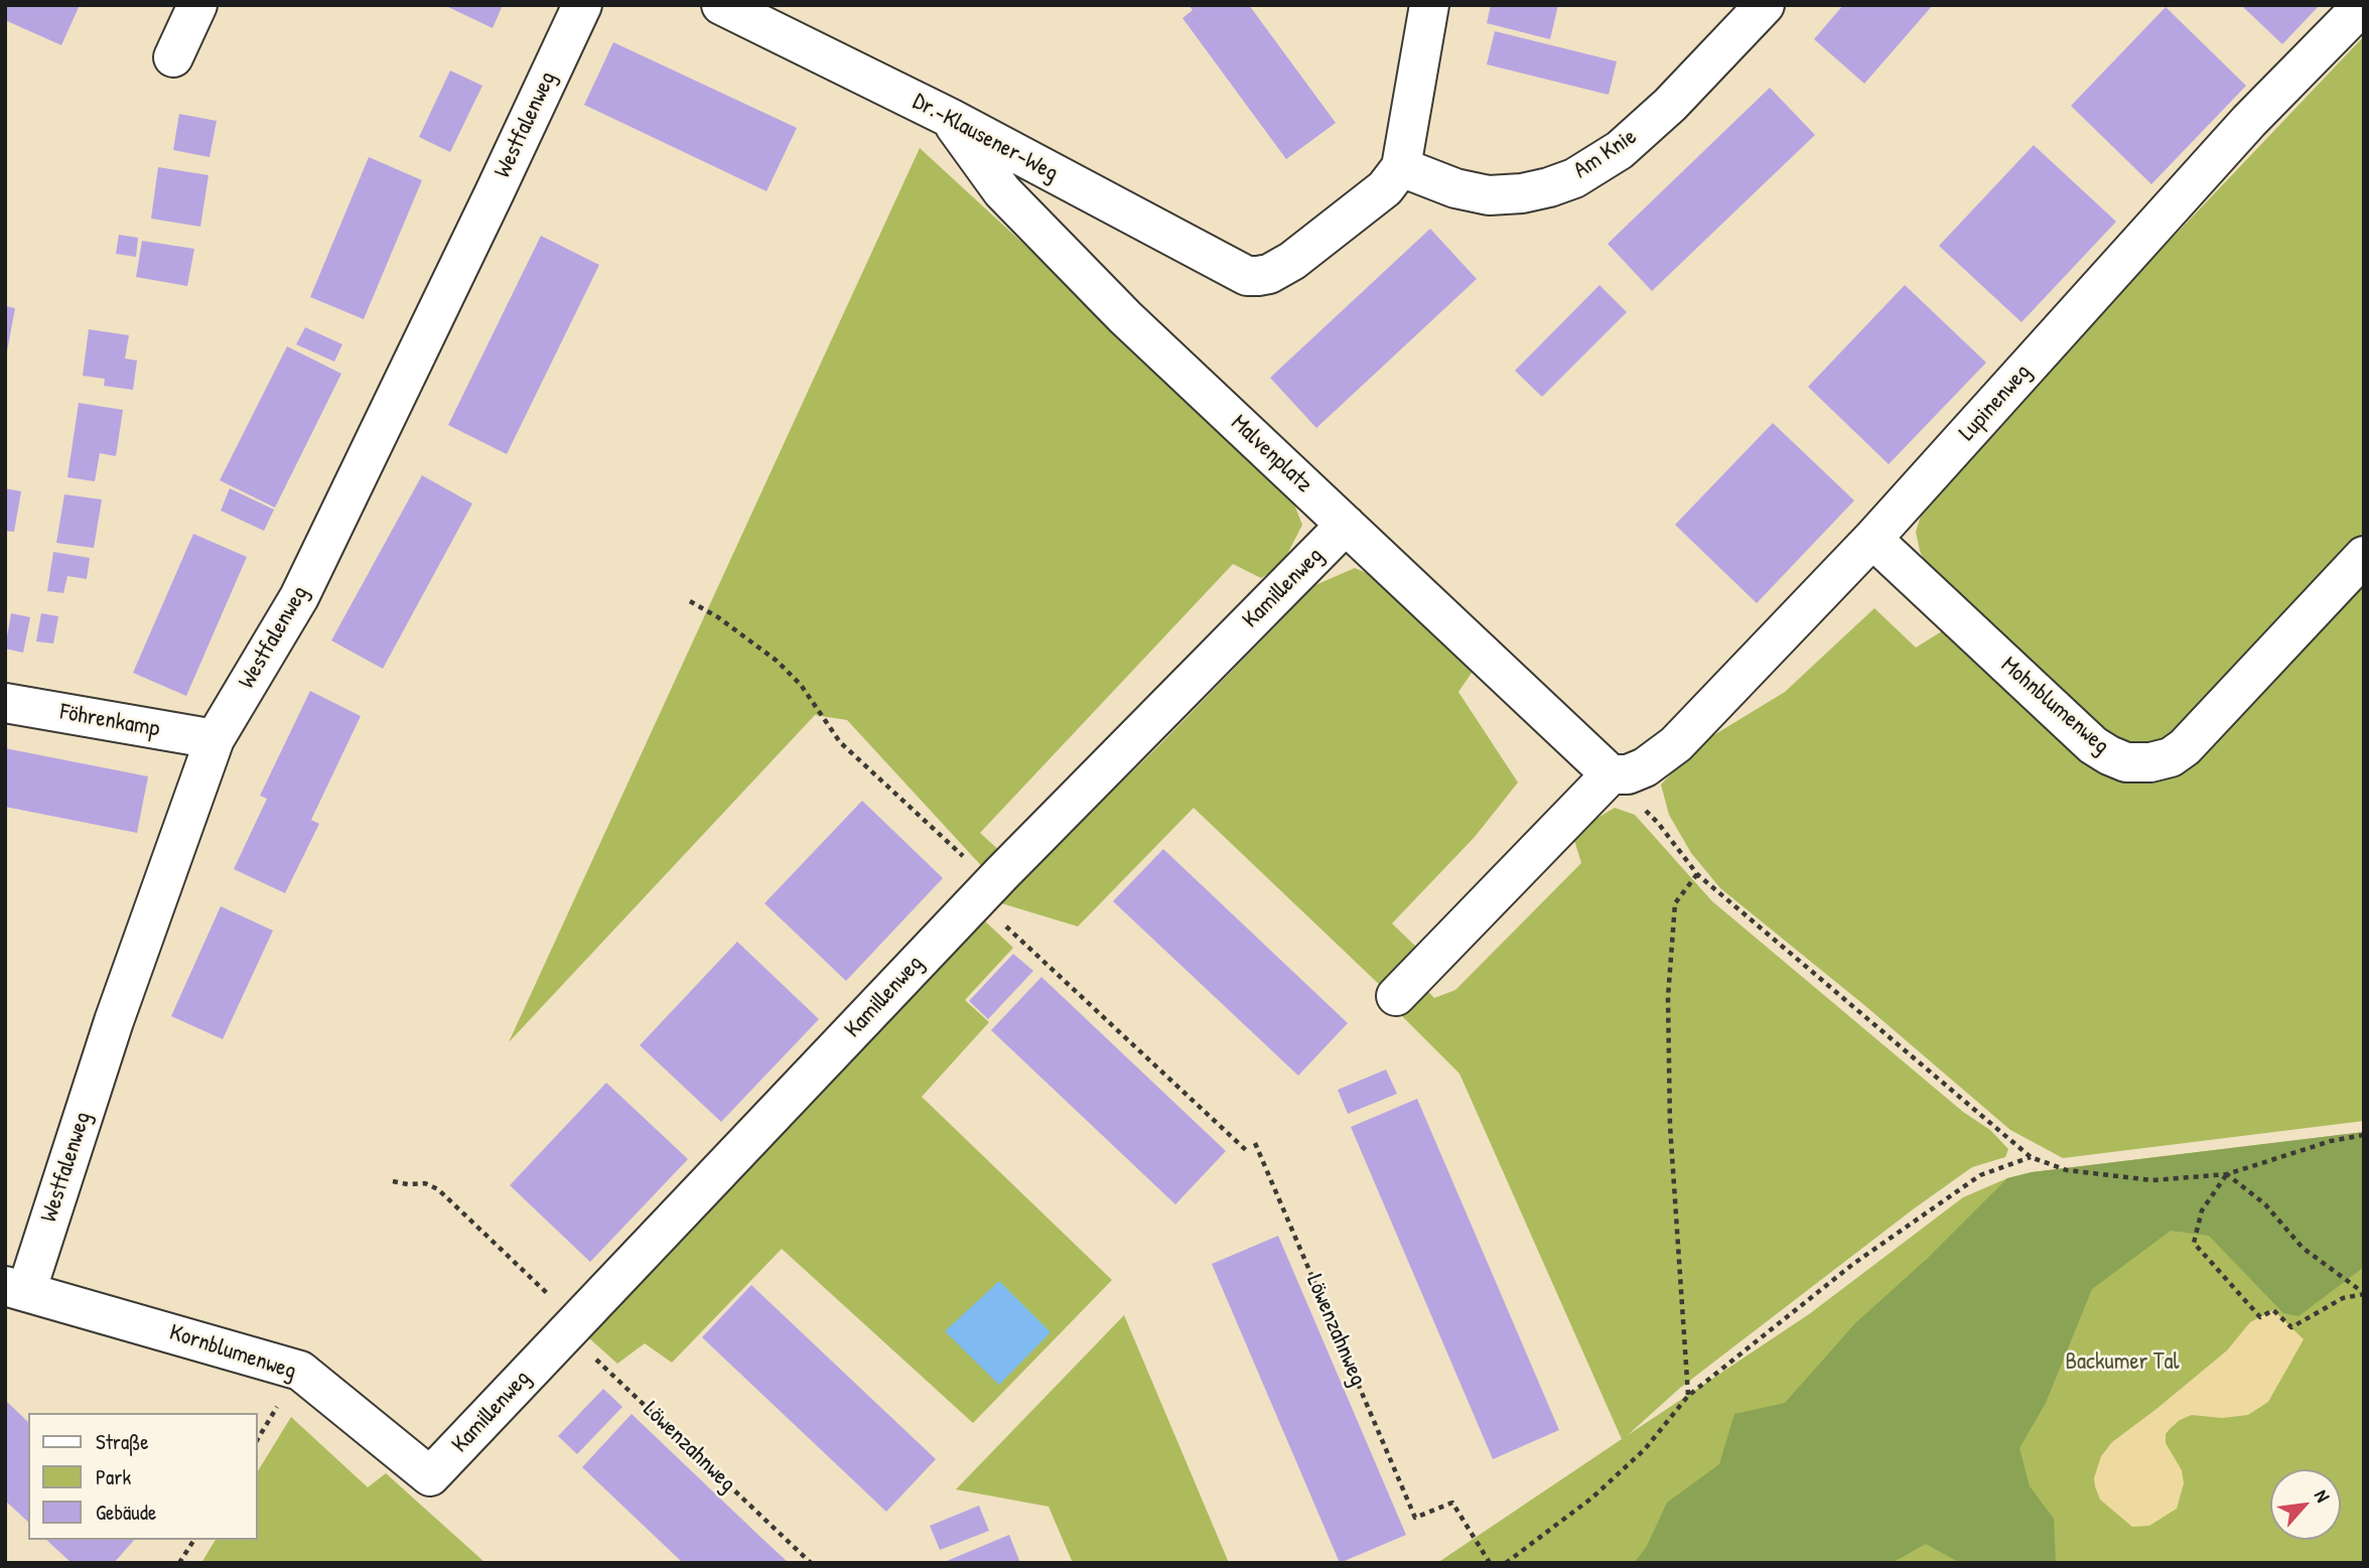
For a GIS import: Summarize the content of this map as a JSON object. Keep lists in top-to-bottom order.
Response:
{
  "streets": {
    "street": [
      "Westfalenweg",
      "Dr.-Klausener-Weg",
      "Am Knie",
      "Lupinenweg",
      "Malvenplatz",
      "Kamillenweg",
      "Mohnblumenweg",
      "Föhrenkamp",
      "Kornblumenweg"
    ],
    "path": ["Löwenzahnweg"]
  },
  "crossings": [
    ["Westfalenweg", "Föhrenkamp"],
    ["Westfalenweg", "Kornblumenweg"],
    ["Dr.-Klausener-Weg", "Am Knie"],
    ["Dr.-Klausener-Weg", "Malvenplatz"],
    ["Lupinenweg", "Malvenplatz"],
    ["Lupinenweg", "Mohnblumenweg"],
    ["Malvenplatz", "Kamillenweg"],
    ["Kamillenweg", "Löwenzahnweg"],
    ["Kamillenweg", "Kornblumenweg"]
  ],
  "parks": ["Backumer Tal"],
  "legend": ["Straße", "Park", "Gebäude"],
  "north": "top right"
}
